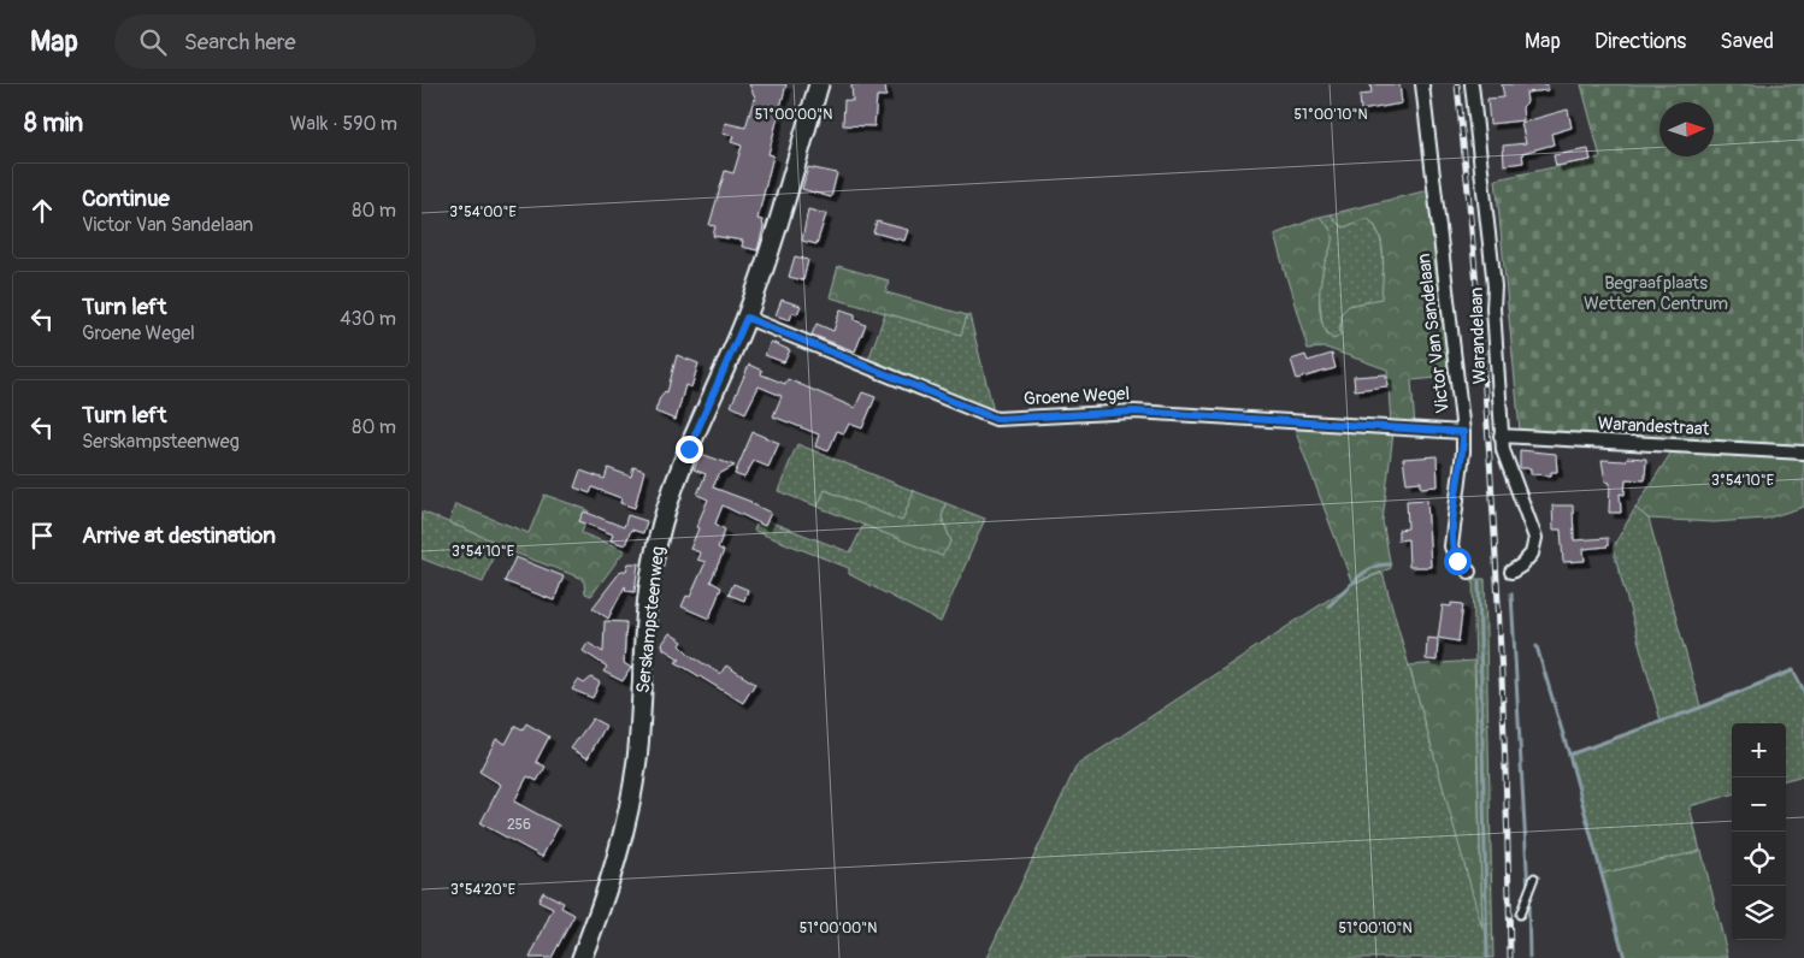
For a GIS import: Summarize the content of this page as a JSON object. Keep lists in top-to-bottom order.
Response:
{
  "streets": {
    "street": [
      "Victor Van Sandelaan",
      "Warandelaan",
      "Groene Wegel",
      "Warandestraat",
      "Serskampsteenweg"
    ]
  },
  "crossings": [
    ["Victor Van Sandelaan", "Groene Wegel"],
    ["Warandelaan", "Warandestraat"],
    ["Groene Wegel", "Serskampsteenweg"]
  ],
  "parks": ["Begraafplaats Wetteren Centrum"],
  "house_numbers": ["256"],
  "north": "right",
  "page": {
    "header": "Map",
    "search": "Search here",
    "nav": ["Map", "Directions", "Saved"],
    "heading": ["8 min", "Walk · 590 m"],
    "list": [
      ["Continue", "Victor Van Sandelaan", "80 m"],
      ["Turn left", "Groene Wegel", "430 m"],
      ["Turn left", "Serskampsteenweg", "80 m"],
      "Arrive at destination"
    ],
    "map_buttons": ["+", "−"]
  },
  "coordinates": [
    "51°00'00\"N",
    "51°00'10\"N",
    "3°54'00\"E",
    "3°54'10\"E",
    "3°54'20\"E"
  ]
}
